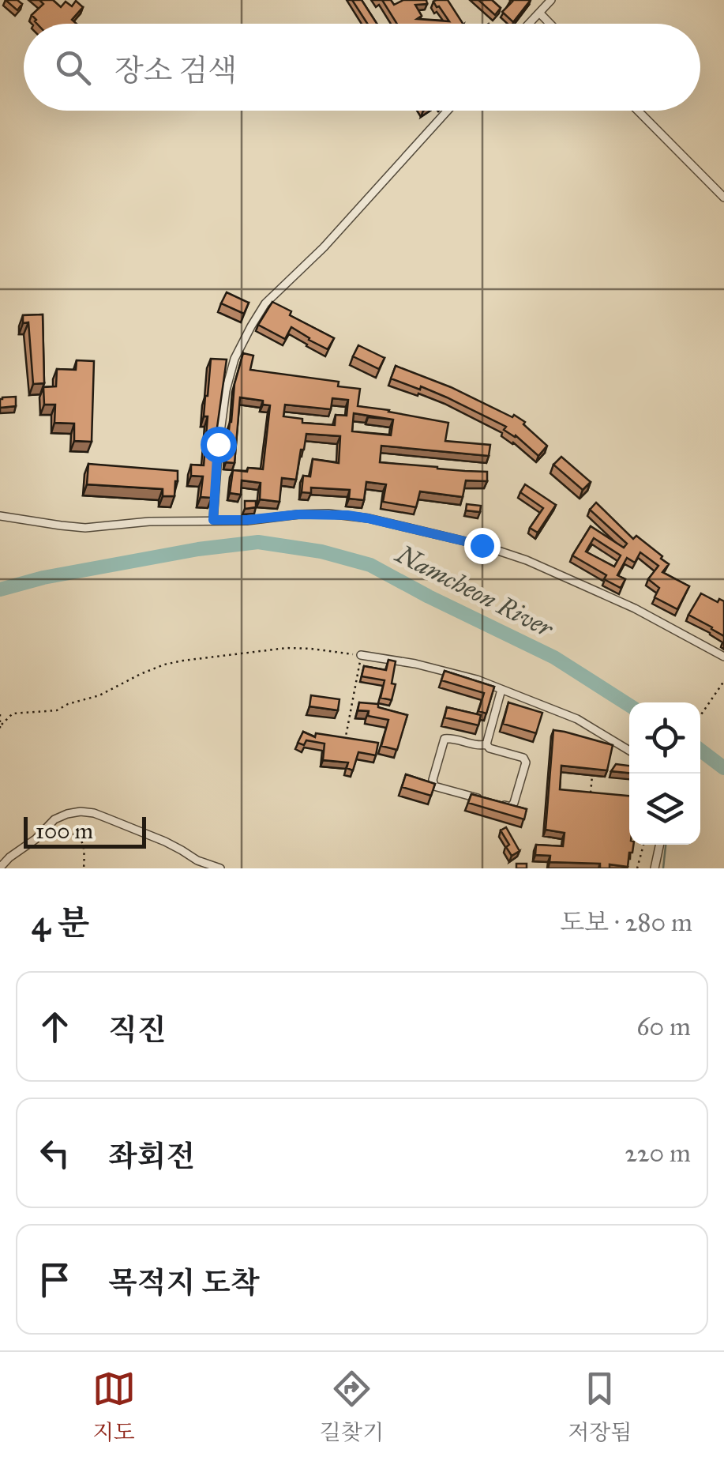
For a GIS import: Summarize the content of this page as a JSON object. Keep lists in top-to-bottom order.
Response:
{
  "water": ["Namcheon River"],
  "scale_bar": "100 m",
  "page": {
    "search": "장소 검색",
    "scale": "100 m",
    "heading": ["4 분", "도보 · 280 m"],
    "list": [
      ["직진", "60 m"],
      ["좌회전", "220 m"],
      "목적지 도착"
    ],
    "nav": ["지도", "길찾기", "저장됨"]
  }
}
